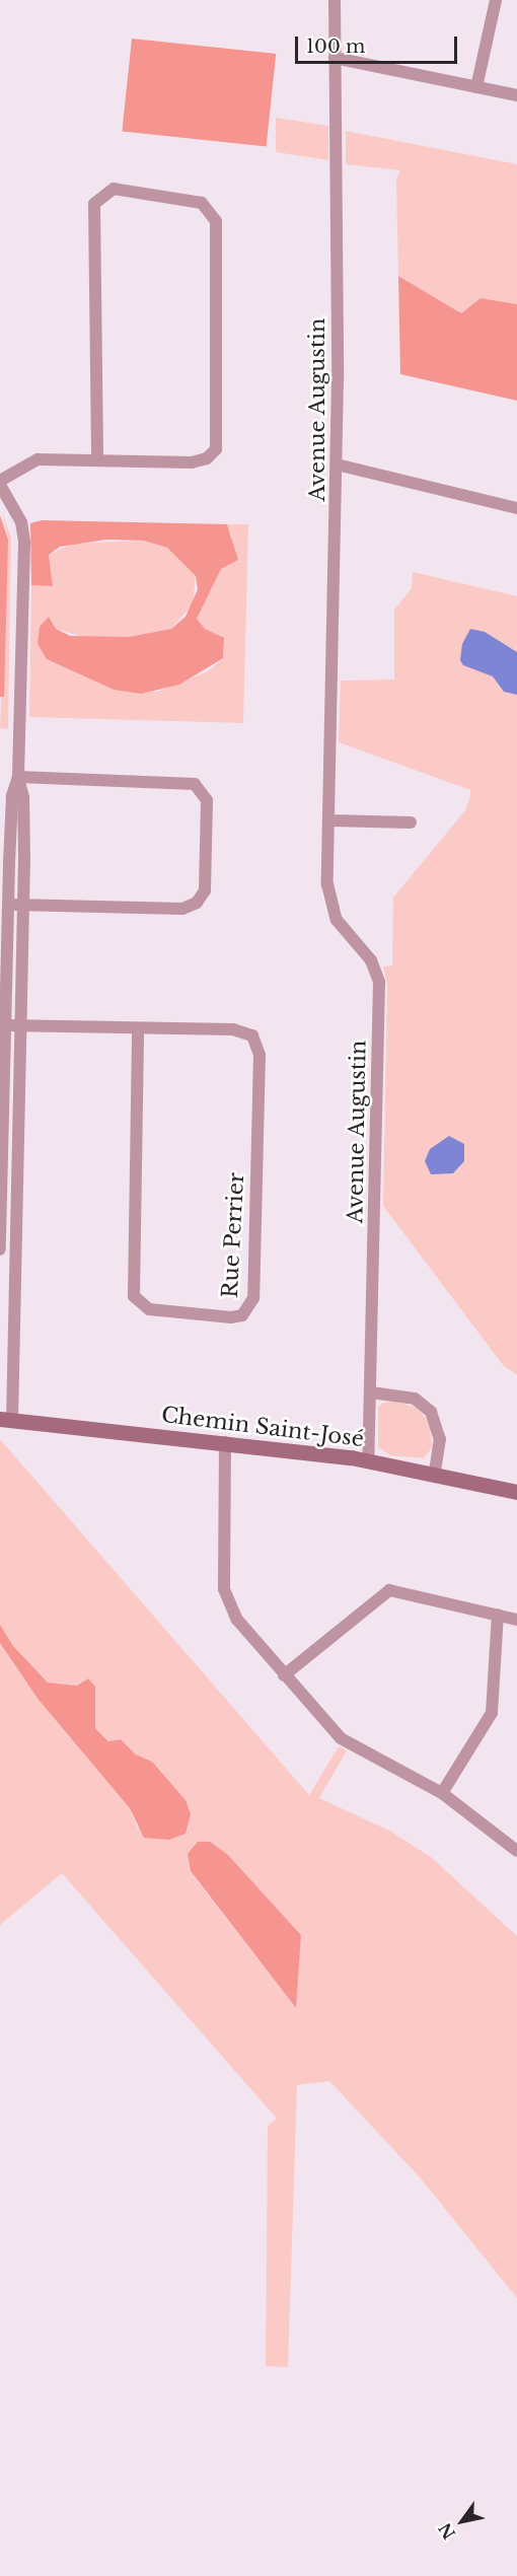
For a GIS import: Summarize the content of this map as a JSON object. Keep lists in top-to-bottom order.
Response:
{
  "streets": {
    "street": ["Avenue Augustin", "Rue Perrier", "Chemin Saint-José"]
  },
  "crossings": [
    ["Avenue Augustin", "Chemin Saint-José"]
  ],
  "scale_bar": "100 m",
  "north": "bottom left"
}
